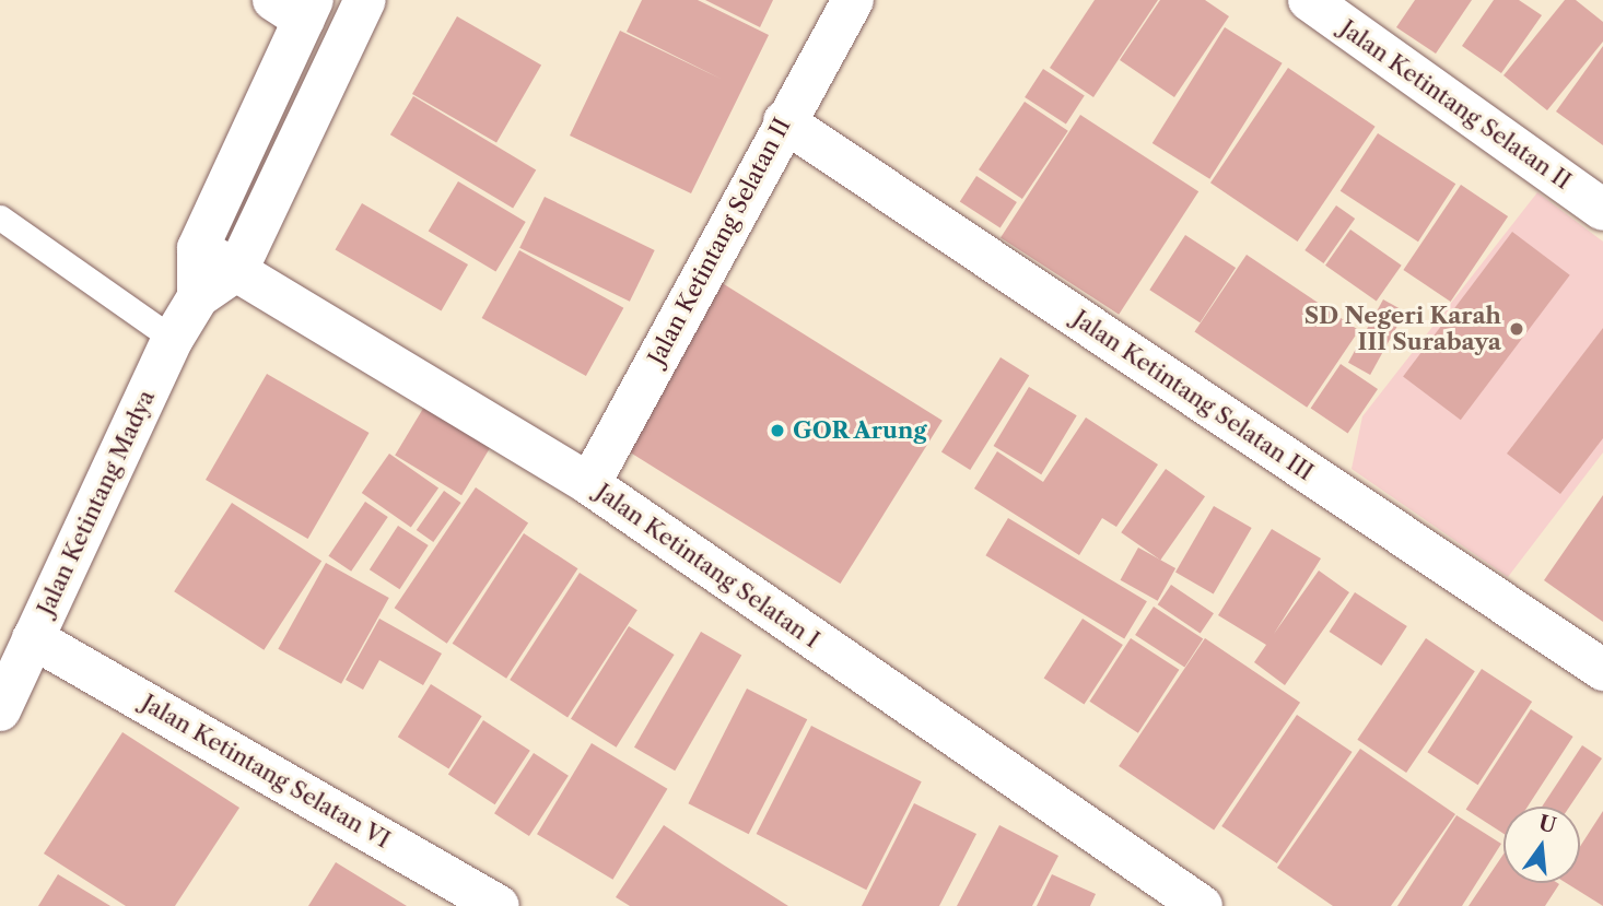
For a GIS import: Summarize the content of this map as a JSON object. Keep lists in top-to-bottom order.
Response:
{
  "streets": {
    "street": [
      "Jalan Ketintang Selatan II",
      "Jalan Ketintang Selatan III",
      "Jalan Ketintang Madya",
      "Jalan Ketintang Selatan I",
      "Jalan Ketintang Selatan VI"
    ]
  },
  "crossings": [
    ["Jalan Ketintang Selatan II", "Jalan Ketintang Selatan III"],
    ["Jalan Ketintang Selatan II", "Jalan Ketintang Selatan I"],
    ["Jalan Ketintang Madya", "Jalan Ketintang Selatan I"],
    ["Jalan Ketintang Madya", "Jalan Ketintang Selatan VI"]
  ],
  "places": ["SD Negeri Karah III Surabaya", "GOR Arung"],
  "north": "top"
}
